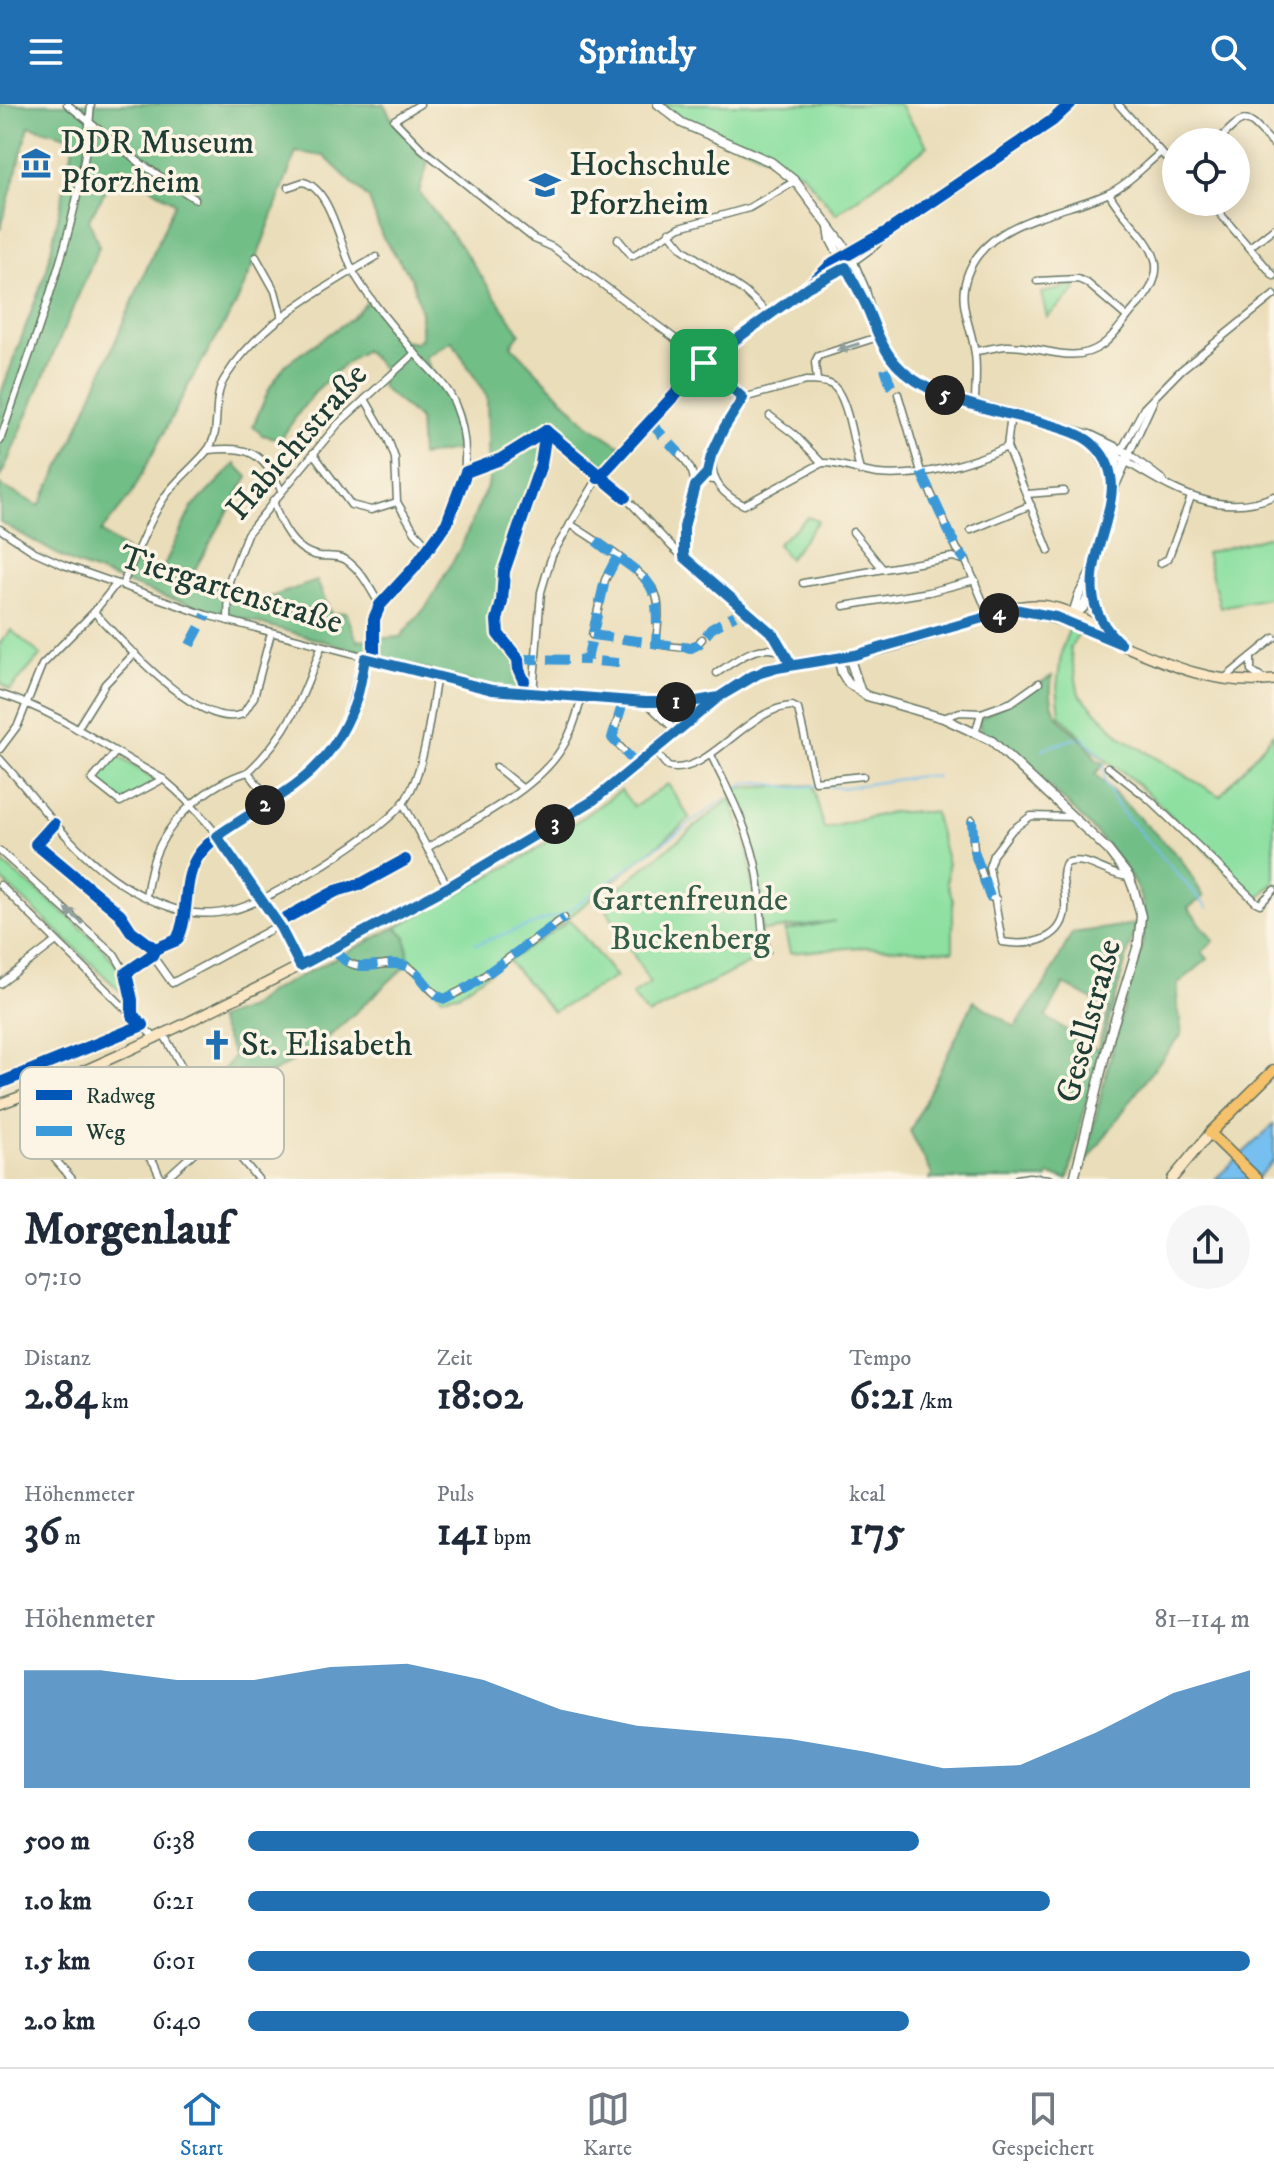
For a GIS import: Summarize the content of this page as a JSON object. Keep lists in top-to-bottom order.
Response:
{
  "streets": {
    "street": ["Habichtstraße", "Tiergartenstraße", "Gesellstraße"]
  },
  "crossings": [
    ["Habichtstraße", "Tiergartenstraße"]
  ],
  "parks": ["Gartenfreunde Buckenberg"],
  "places": {
    "museum": ["DDR Museum Pforzheim"],
    "school or university": ["Hochschule Pforzheim"],
    "church": ["St. Elisabeth"]
  },
  "legend": ["Radweg", "Weg"],
  "page": {
    "header": "Sprintly",
    "pins": [
      "5",
      "4",
      "1",
      "2",
      "3"
    ],
    "heading": ["Morgenlauf", "07:10"],
    "stats": [
      ["Distanz", "2.84 km"],
      ["Zeit", "18:02"],
      ["Tempo", "6:21 /km"],
      ["Höhenmeter", "36 m"],
      ["Puls", "141 bpm"],
      ["kcal", "175"]
    ],
    "chart": ["Höhenmeter", "81–114 m"],
    "list": [
      {
        "name": "500 m",
        "note": "6:38"
      },
      {
        "name": "1.0 km",
        "note": "6:21"
      },
      {
        "name": "1.5 km",
        "note": "6:01"
      },
      {
        "name": "2.0 km",
        "note": "6:40"
      }
    ],
    "tabs": ["Start", "Karte", "Gespeichert"]
  }
}
